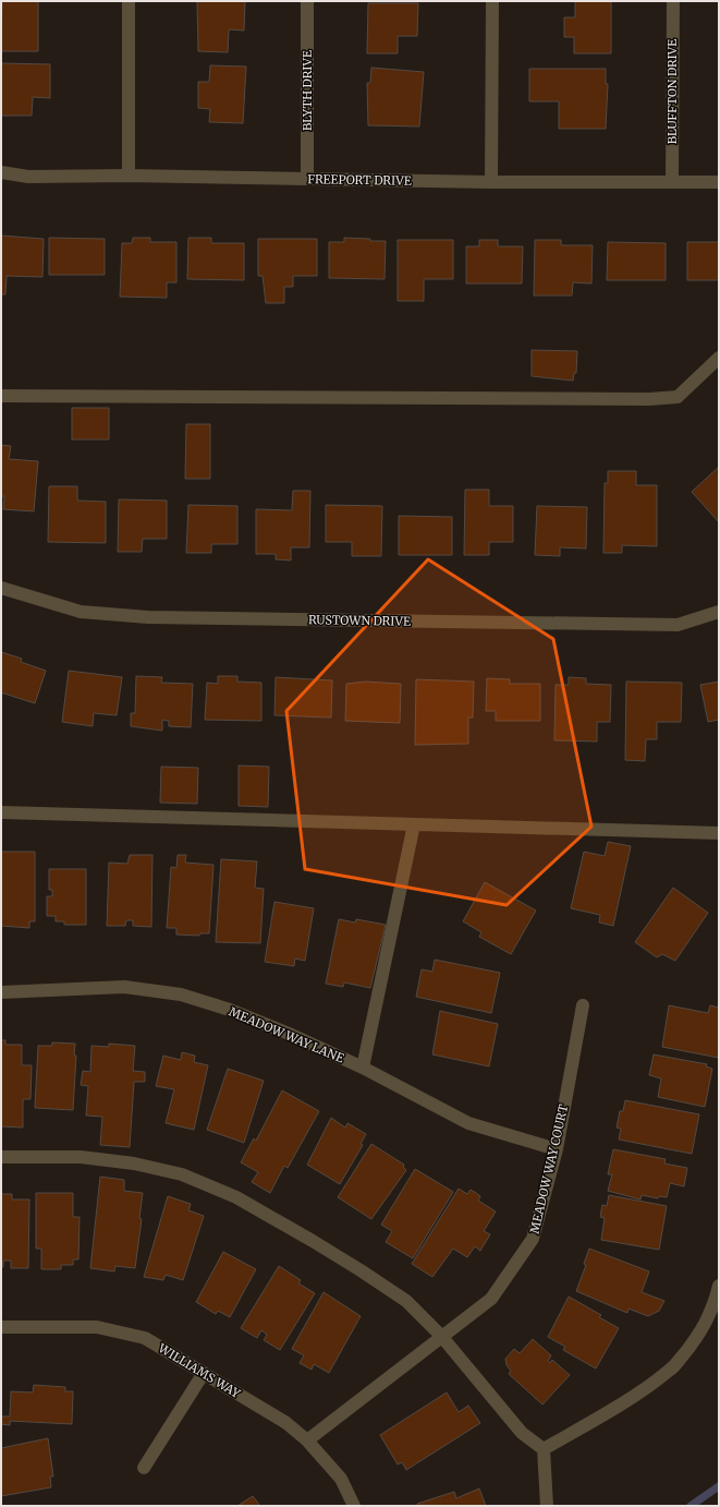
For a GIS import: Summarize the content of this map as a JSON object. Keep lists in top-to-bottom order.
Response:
{
  "streets": {
    "street": [
      "BLYTH DRIVE",
      "BLUFFTON DRIVE",
      "FREEPORT DRIVE",
      "RUSTOWN DRIVE",
      "MEADOW WAY LANE",
      "MEADOW WAY COURT",
      "WILLIAMS WAY"
    ]
  },
  "crossings": [
    ["BLYTH DRIVE", "FREEPORT DRIVE"],
    ["BLUFFTON DRIVE", "FREEPORT DRIVE"],
    ["MEADOW WAY LANE", "MEADOW WAY COURT"],
    ["MEADOW WAY COURT", "WILLIAMS WAY"]
  ]
}
